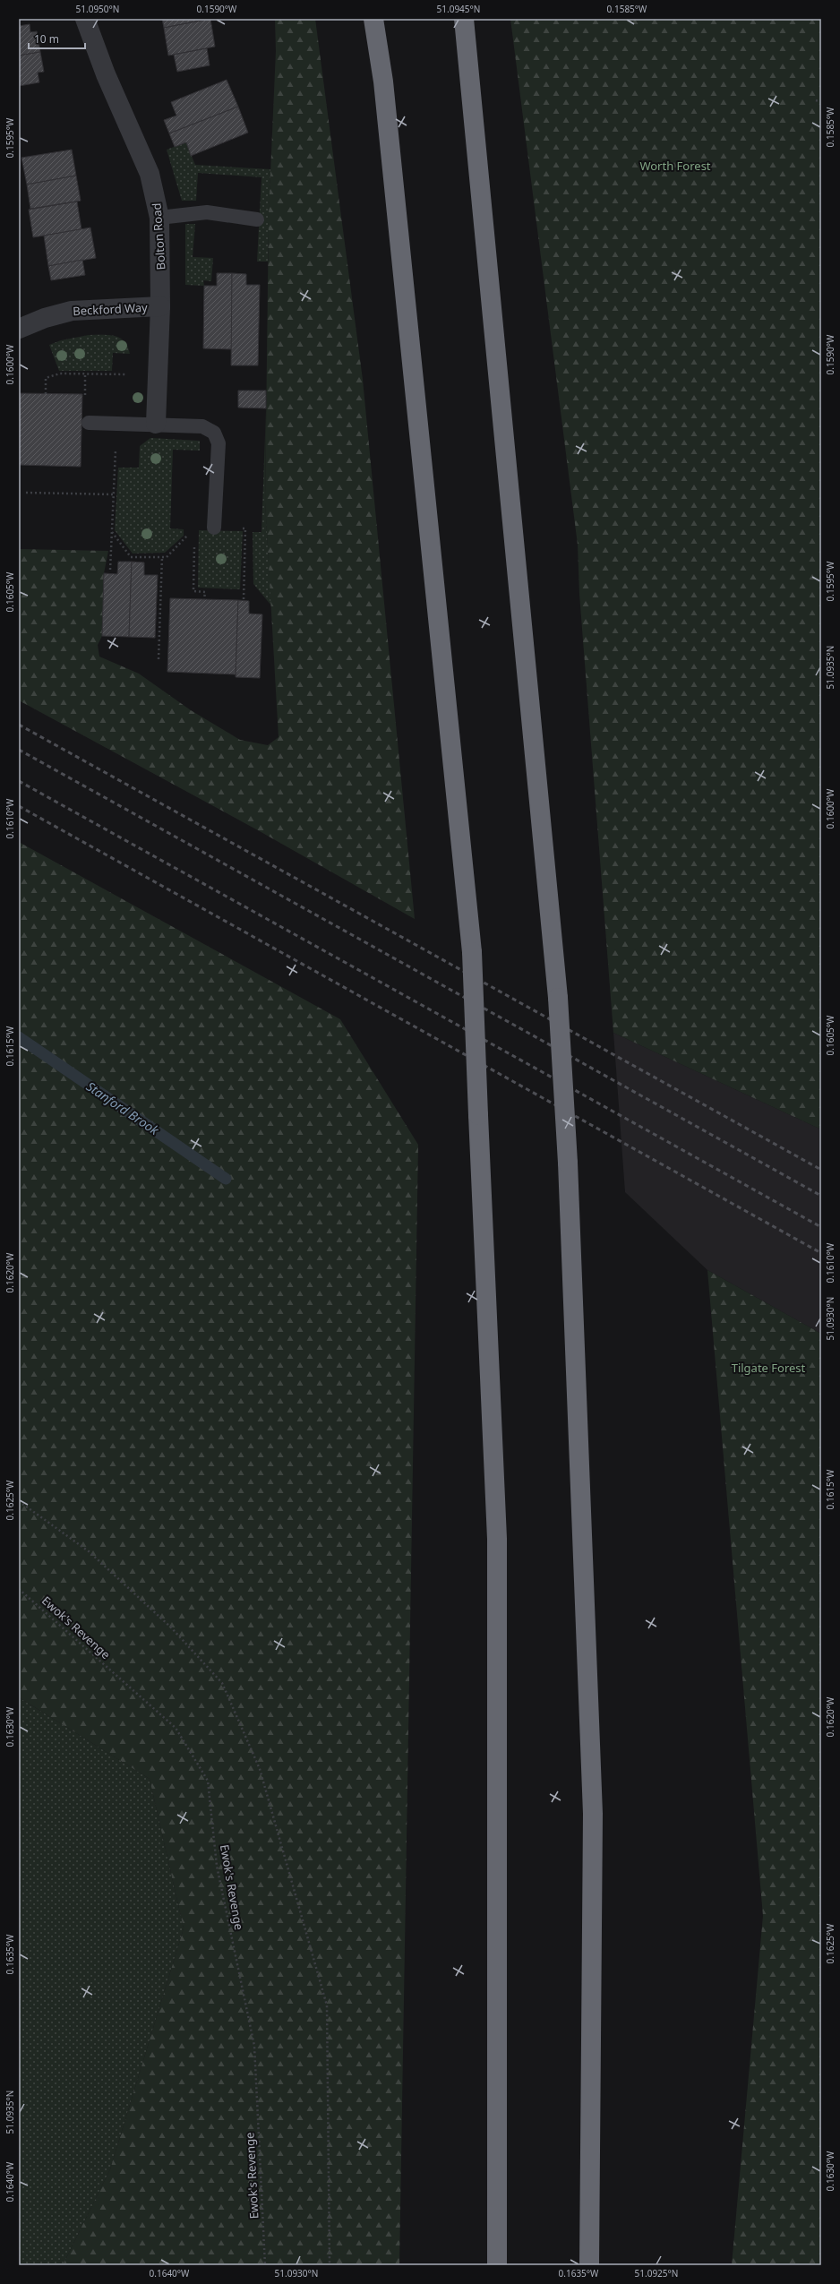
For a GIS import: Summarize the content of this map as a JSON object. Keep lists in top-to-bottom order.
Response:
{
  "streets": {
    "street": ["Bolton Road", "Beckford Way"],
    "path": ["Ewok's Revenge"]
  },
  "crossings": [
    ["Bolton Road", "Beckford Way"]
  ],
  "water": ["Stanford Brook"],
  "parks": ["Worth Forest", "Tilgate Forest"],
  "scale_bar": "10 m",
  "coordinates": [
    "51.0950°N",
    "0.1590°W",
    "51.0945°N",
    "0.1585°W",
    "0.1595°W",
    "0.1600°W",
    "0.1605°W",
    "51.0935°N",
    "0.1610°W",
    "0.1615°W",
    "0.1620°W",
    "51.0930°N",
    "0.1625°W",
    "0.1630°W",
    "0.1635°W",
    "0.1640°W",
    "51.0925°N"
  ]
}
